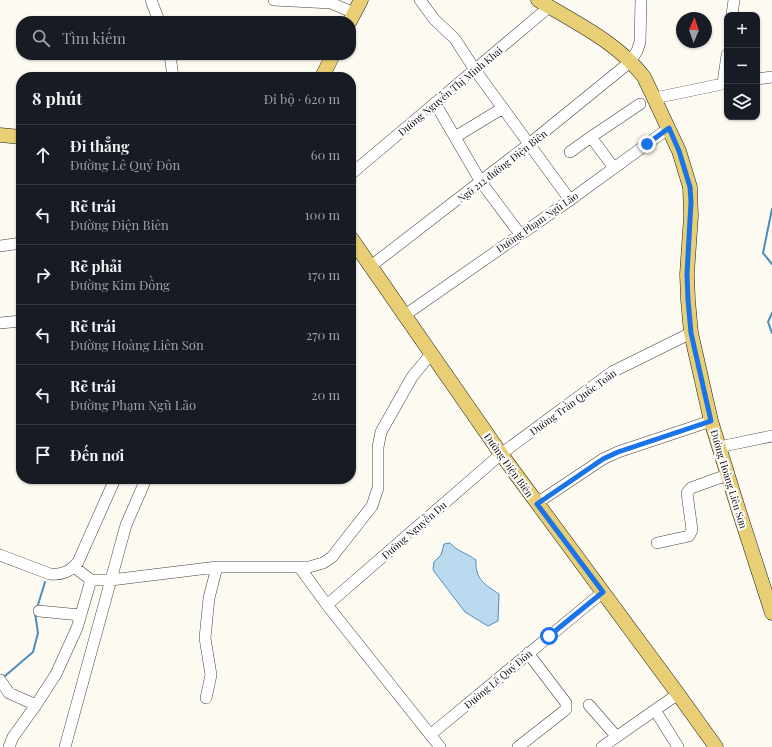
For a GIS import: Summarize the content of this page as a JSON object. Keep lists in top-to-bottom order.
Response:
{
  "streets": {
    "main road": ["Đường Điện Biên", "Đường Hoàng Liên Sơn"],
    "street": [
      "Đường Nguyễn Thị Minh Khai",
      "Ngõ 212 đường Điện Biên",
      "Đường Phạm Ngũ Lão",
      "Đường Trần Quốc Toản",
      "Đường Nguyễn Du",
      "Đường Lê Quý Đôn"
    ]
  },
  "crossings": [
    ["Đường Nguyễn Thị Minh Khai", "Đường Hoàng Liên Sơn"],
    ["Ngõ 212 đường Điện Biên", "Đường Điện Biên"],
    ["Ngõ 212 đường Điện Biên", "Đường Hoàng Liên Sơn"],
    ["Đường Phạm Ngũ Lão", "Đường Điện Biên"],
    ["Đường Phạm Ngũ Lão", "Đường Hoàng Liên Sơn"],
    ["Đường Trần Quốc Toản", "Đường Điện Biên"],
    ["Đường Trần Quốc Toản", "Đường Hoàng Liên Sơn"],
    ["Đường Trần Quốc Toản", "Đường Nguyễn Du"],
    ["Đường Điện Biên", "Đường Nguyễn Du"],
    ["Đường Điện Biên", "Đường Lê Quý Đôn"]
  ],
  "north": "top",
  "page": {
    "map_buttons": ["+", "−"],
    "search": "Tìm kiếm",
    "heading": ["8 phút", "Đi bộ · 620 m"],
    "list": [
      ["Đi thẳng", "Đường Lê Quý Đôn", "60 m"],
      ["Rẽ trái", "Đường Điện Biên", "100 m"],
      ["Rẽ phải", "Đường Kim Đồng", "170 m"],
      ["Rẽ trái", "Đường Hoàng Liên Sơn", "270 m"],
      ["Rẽ trái", "Đường Phạm Ngũ Lão", "20 m"],
      "Đến nơi"
    ]
  }
}
